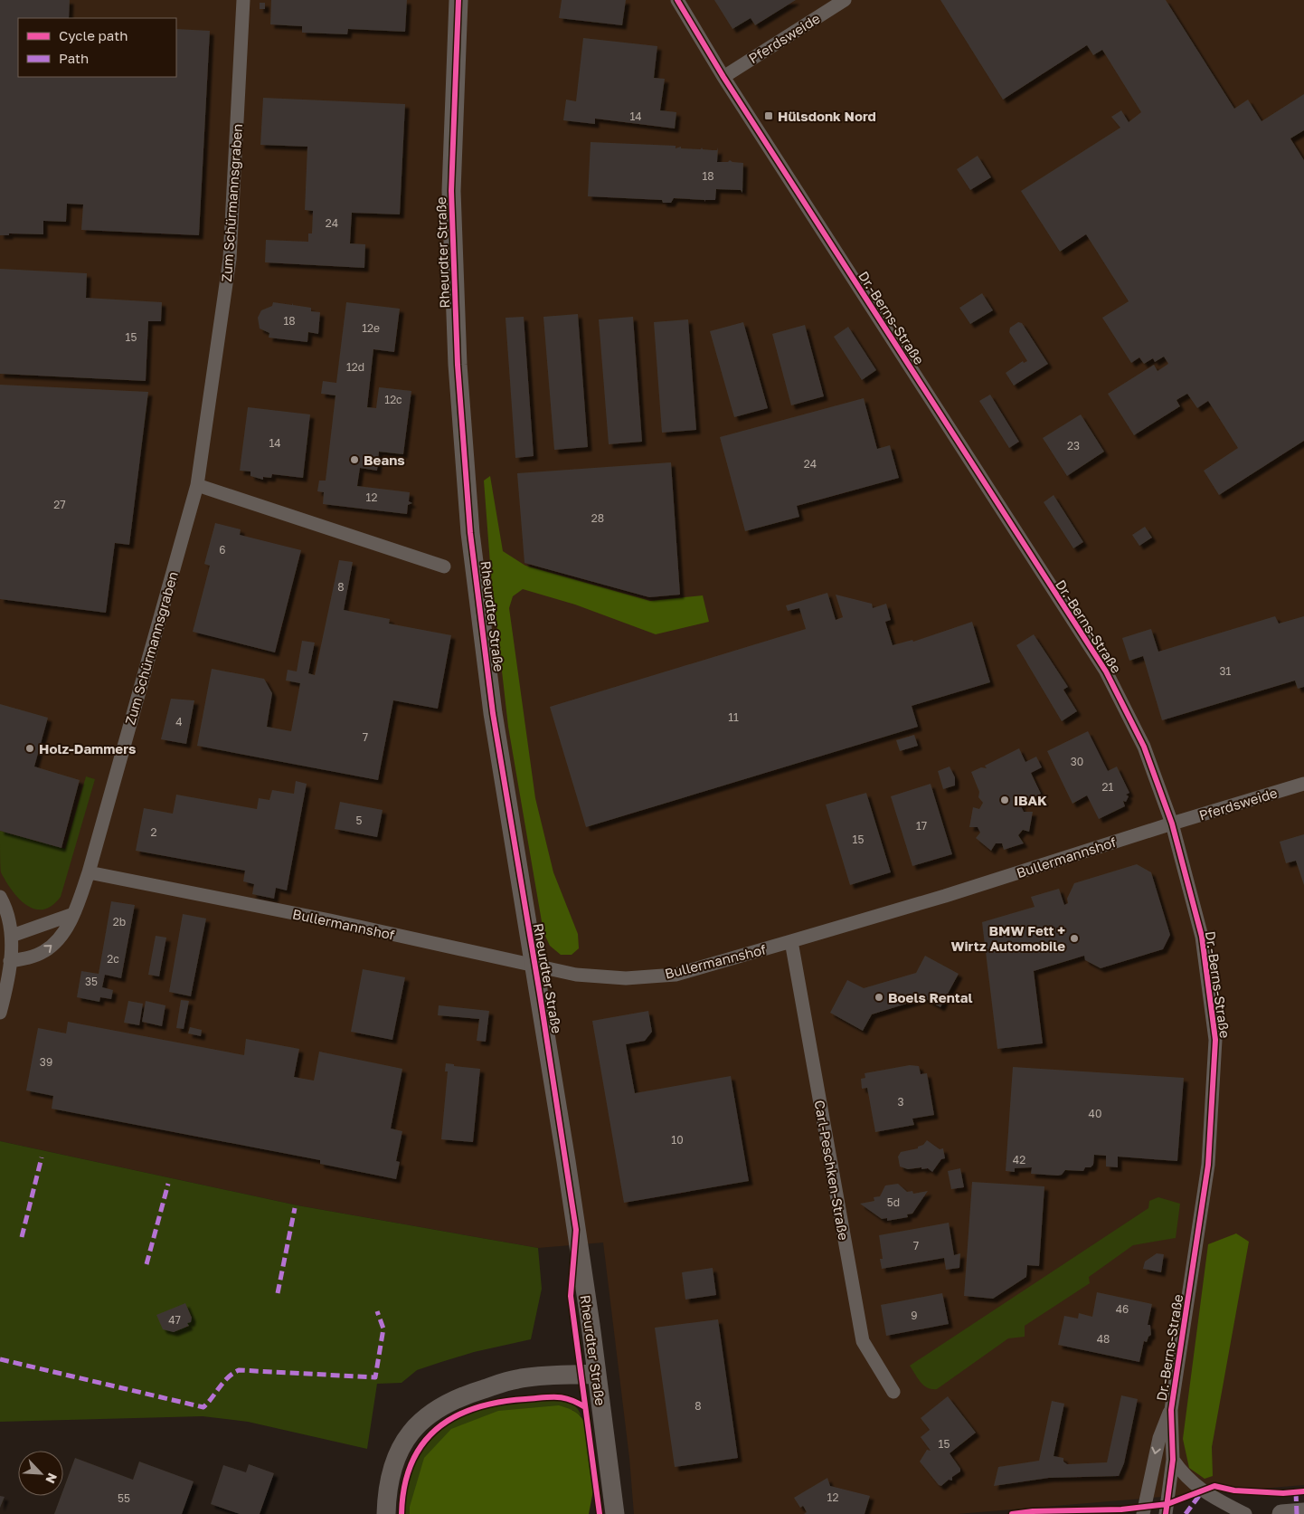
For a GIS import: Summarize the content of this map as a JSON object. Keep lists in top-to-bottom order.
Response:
{
  "streets": {
    "main road": ["Rheurdter Straße"],
    "street": [
      "Pferdsweide",
      "Zum Schürmannsgraben",
      "Dr.-Berns-Straße",
      "Bullermannshof",
      "Carl-Peschken-Straße"
    ]
  },
  "crossings": [
    ["Pferdsweide", "Dr.-Berns-Straße"],
    ["Pferdsweide", "Bullermannshof"],
    ["Zum Schürmannsgraben", "Bullermannshof"],
    ["Dr.-Berns-Straße", "Bullermannshof"],
    ["Bullermannshof", "Carl-Peschken-Straße"]
  ],
  "places": {
    "transit": ["Hülsdonk Nord"],
    "other": [
      "Beans",
      "Holz-Dammers",
      "IBAK",
      "BMW Fett + Wirtz Automobile",
      "Boels Rental"
    ]
  },
  "house_numbers": [
    "14",
    "18",
    "24",
    "18",
    "12e",
    "15",
    "12d",
    "12c",
    "14",
    "23",
    "24",
    "12",
    "27",
    "28",
    "6",
    "8",
    "31",
    "11",
    "4",
    "7",
    "30",
    "21",
    "5",
    "17",
    "2",
    "15",
    "2b",
    "2c",
    "35",
    "39",
    "3",
    "40",
    "10",
    "42",
    "5d",
    "7",
    "46",
    "9",
    "47",
    "48",
    "8",
    "15",
    "12",
    "55"
  ],
  "legend": ["Cycle path", "Path"],
  "north": "bottom right"
}
